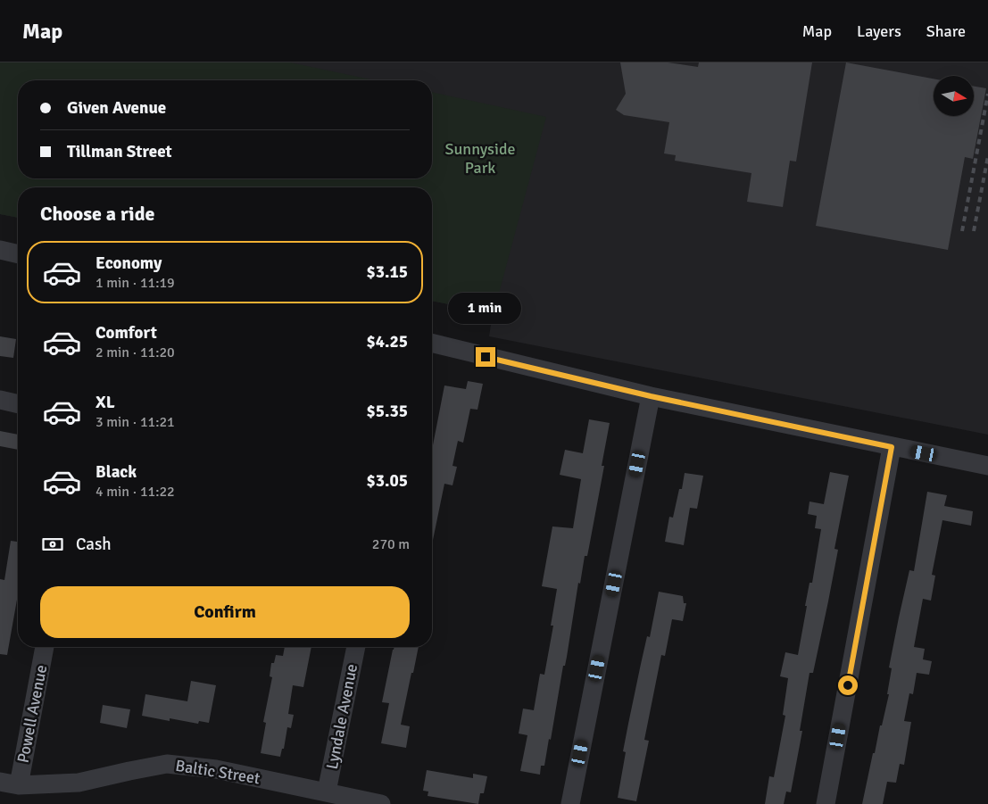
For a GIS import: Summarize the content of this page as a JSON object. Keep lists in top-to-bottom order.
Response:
{
  "streets": {
    "street": ["Powell Avenue", "Lyndale Avenue", "Baltic Street"]
  },
  "crossings": [
    ["Powell Avenue", "Baltic Street"],
    ["Lyndale Avenue", "Baltic Street"]
  ],
  "parks": ["Sunnyside Park"],
  "north": "right",
  "page": {
    "header": "Map",
    "nav": ["Map", "Layers", "Share"],
    "banner": ["Given Avenue", "Tillman Street"],
    "heading": "Choose a ride",
    "list": [
      {
        "name": "Economy",
        "note": "1 min · 11:19",
        "value": "$3.15"
      },
      {
        "name": "Comfort",
        "note": "2 min · 11:20",
        "value": "$4.25"
      },
      {
        "name": "XL",
        "note": "3 min · 11:21",
        "value": "$5.35"
      },
      {
        "name": "Black",
        "note": "4 min · 11:22",
        "value": "$3.05"
      }
    ],
    "bubble": "1 min",
    "pay": ["Cash", "270 m"],
    "buttons": "Confirm"
  }
}
